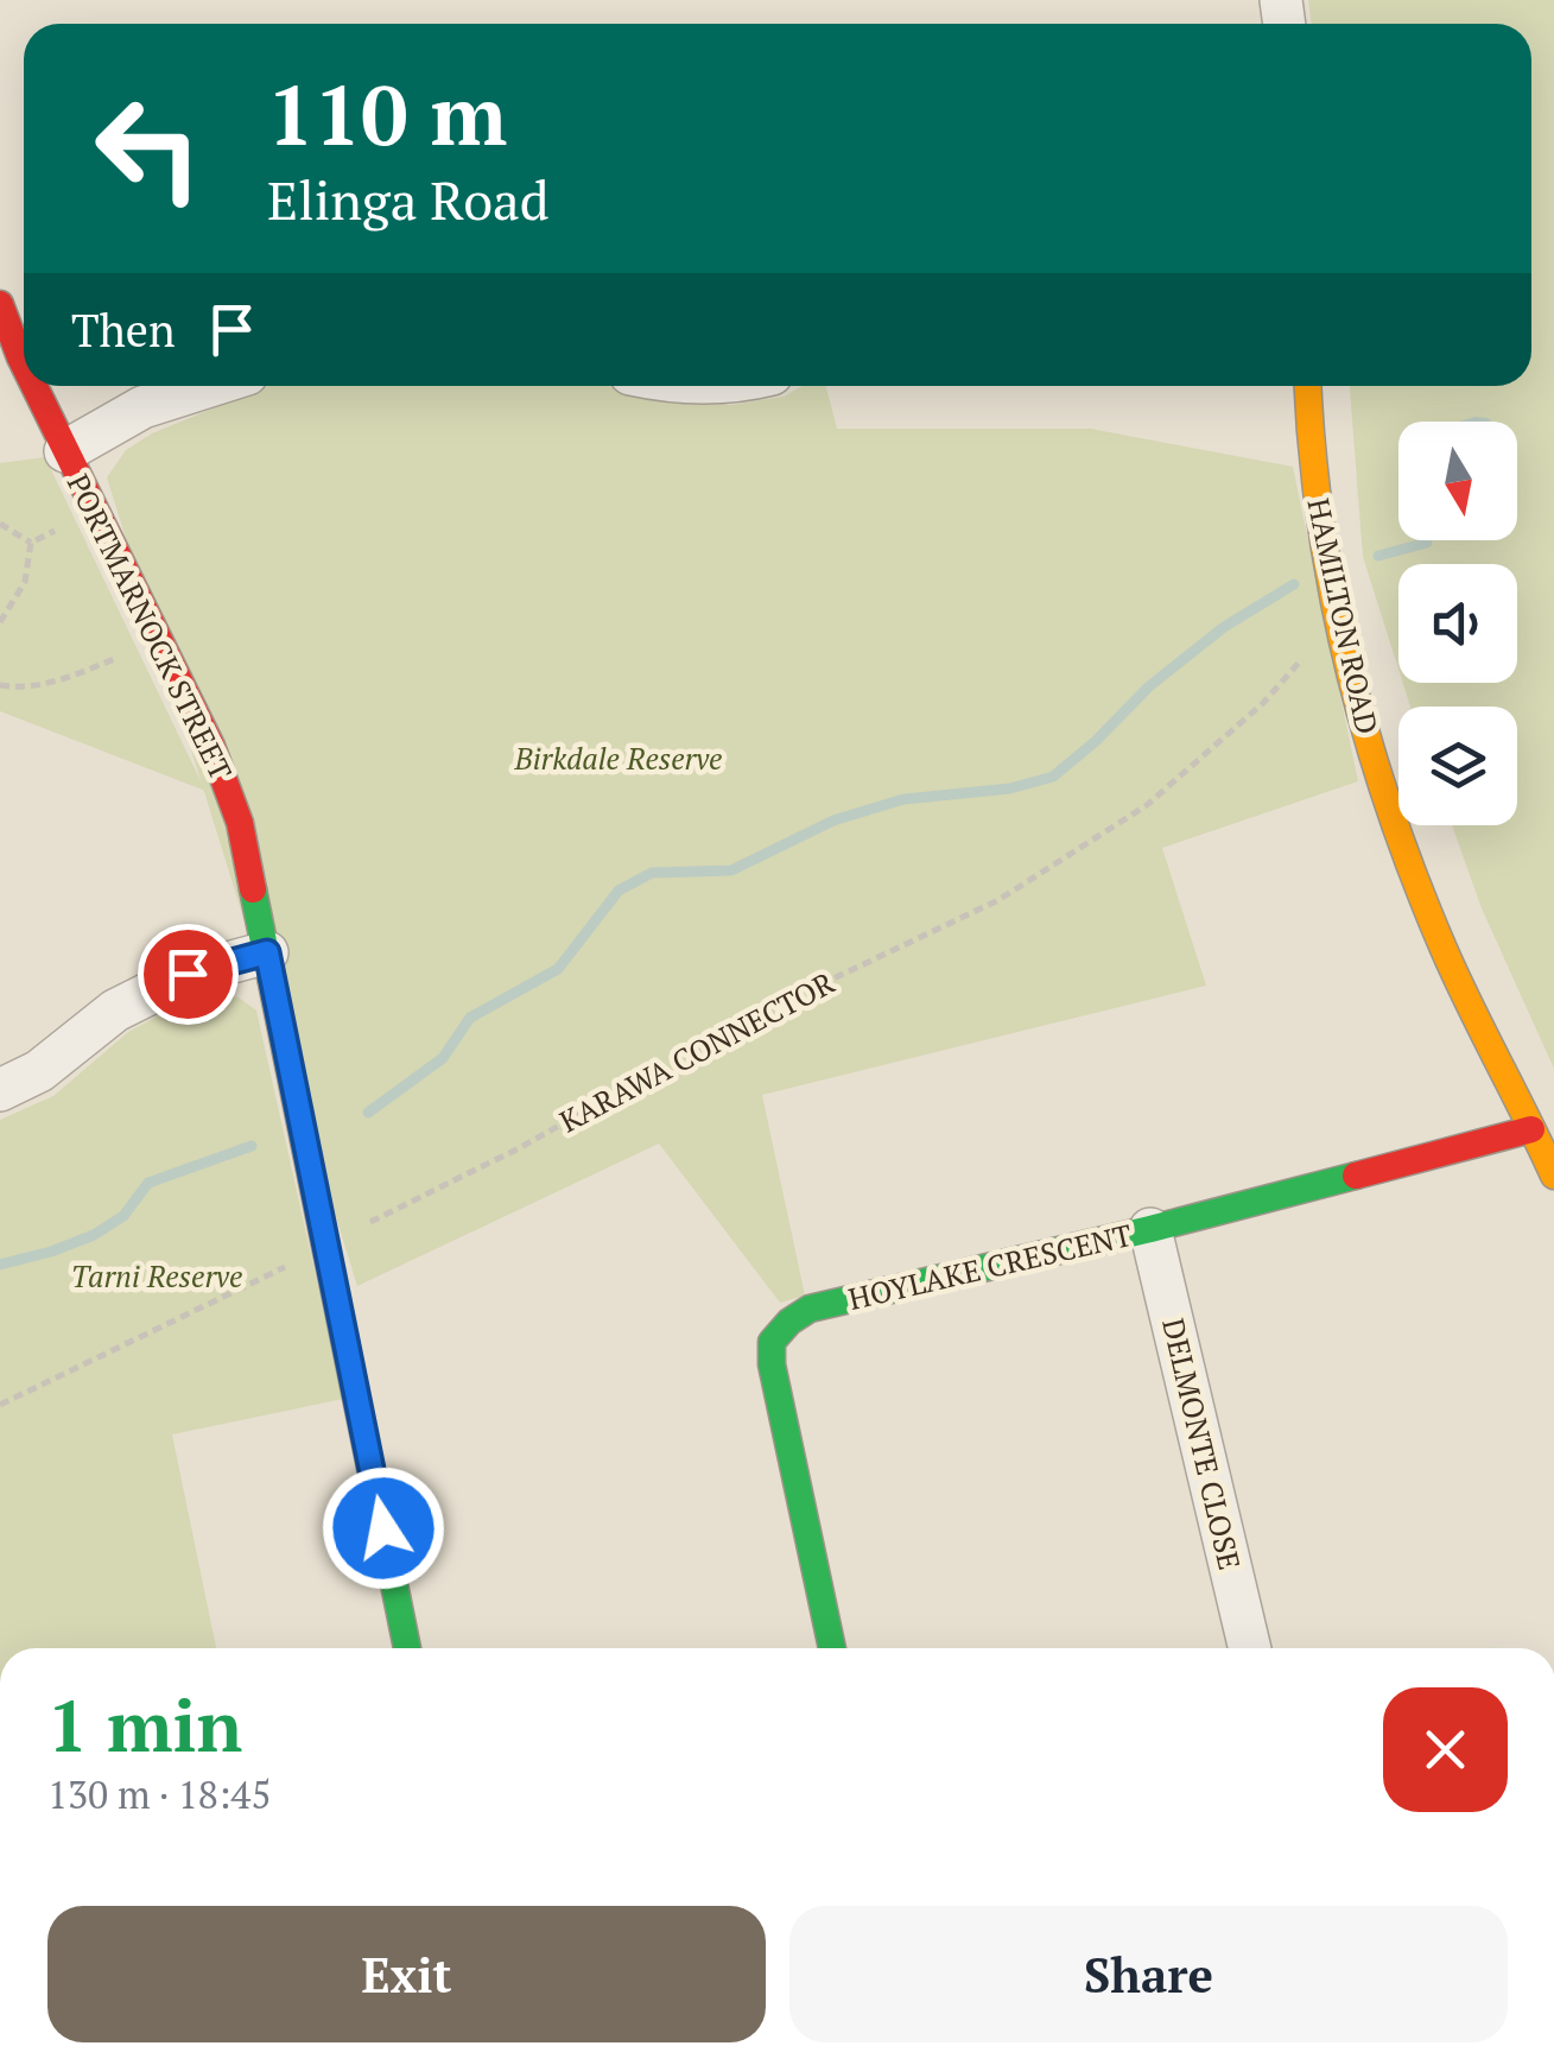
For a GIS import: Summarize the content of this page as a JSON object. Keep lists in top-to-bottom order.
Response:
{
  "streets": {
    "street": [
      "HAMILTON ROAD",
      "PORTMARNOCK STREET",
      "HOYLAKE CRESCENT",
      "DELMONTE CLOSE"
    ],
    "path": ["KARAWA CONNECTOR"]
  },
  "crossings": [
    ["HAMILTON ROAD", "KARAWA CONNECTOR"],
    ["HAMILTON ROAD", "HOYLAKE CRESCENT"],
    ["PORTMARNOCK STREET", "KARAWA CONNECTOR"],
    ["HOYLAKE CRESCENT", "DELMONTE CLOSE"]
  ],
  "parks": ["Birkdale Reserve", "Tarni Reserve"],
  "north": "bottom",
  "page": {
    "turn": ["110 m", "Elinga Road"],
    "then": "Then",
    "heading": ["1 min", "130 m · 18:45"],
    "buttons": ["Exit", "Share"]
  }
}
